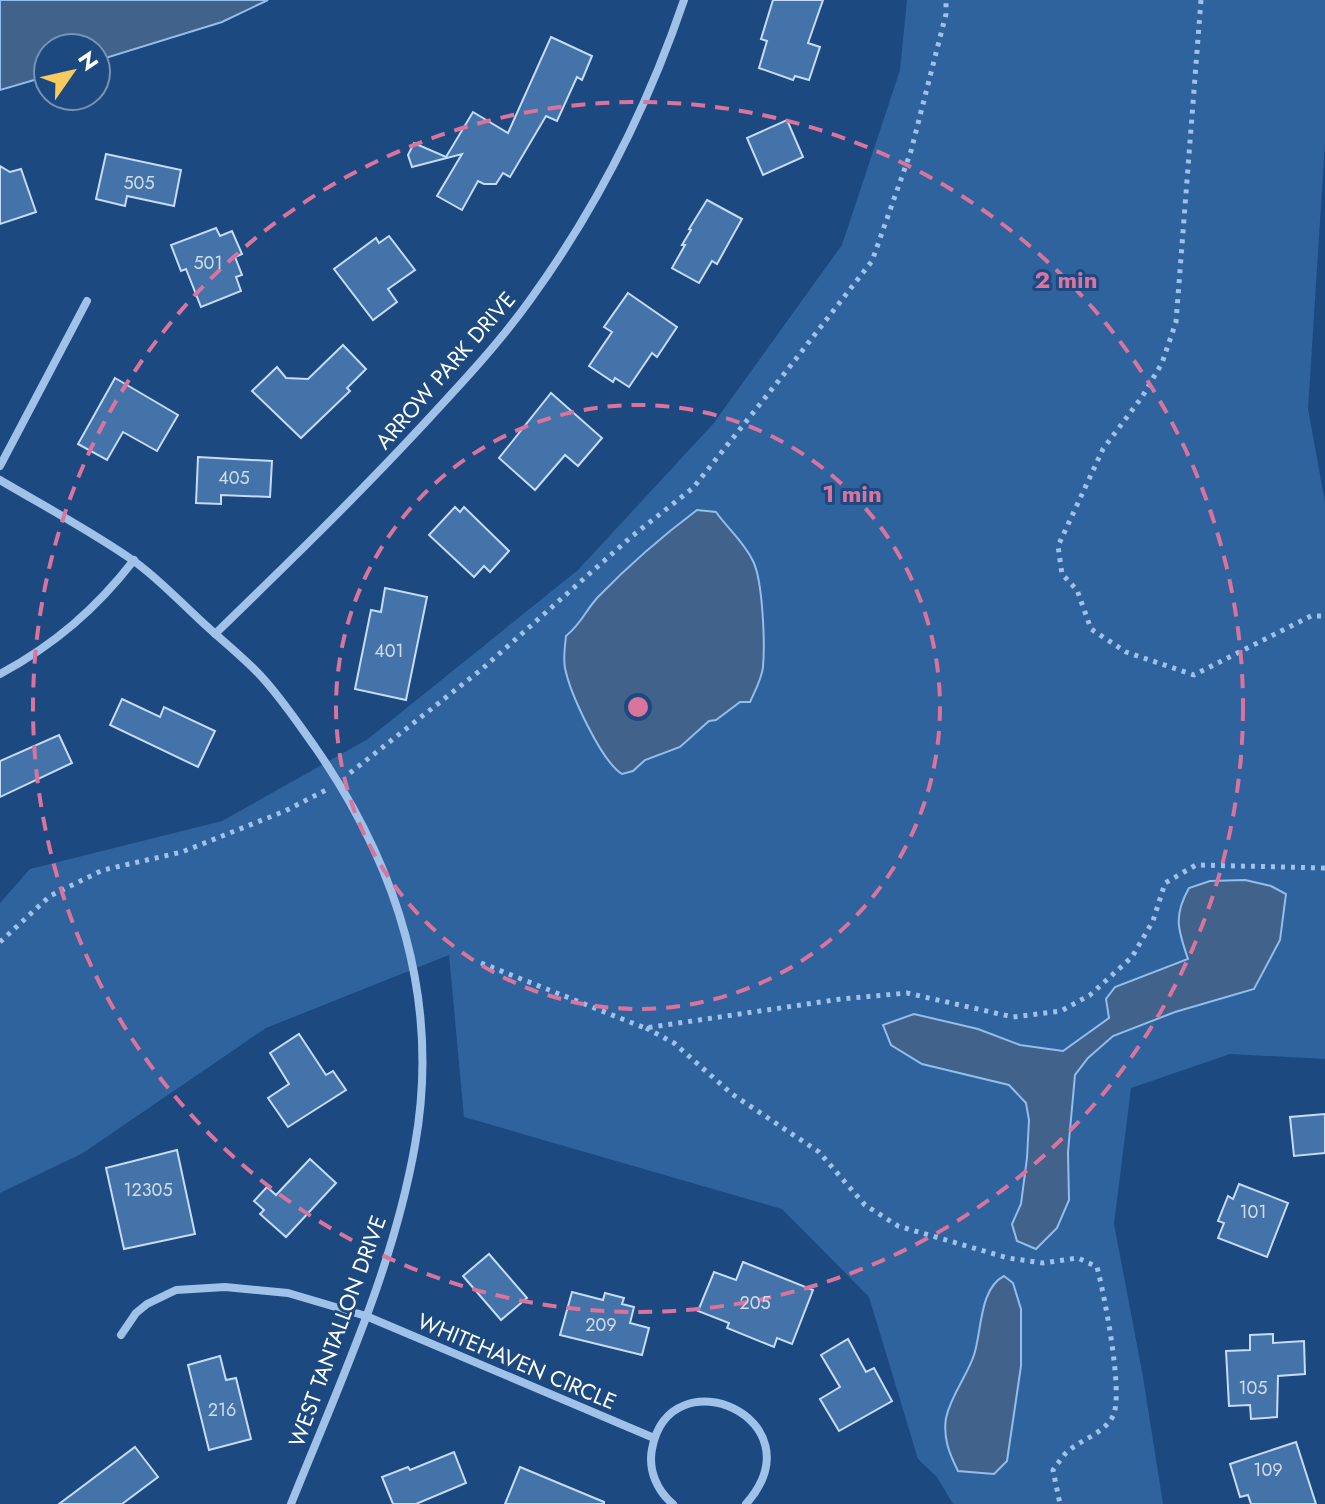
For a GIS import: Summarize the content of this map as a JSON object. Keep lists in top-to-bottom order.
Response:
{
  "streets": {
    "street": ["ARROW PARK DRIVE", "WEST TANTALLON DRIVE", "WHITEHAVEN CIRCLE"]
  },
  "crossings": [
    ["ARROW PARK DRIVE", "WEST TANTALLON DRIVE"],
    ["WEST TANTALLON DRIVE", "WHITEHAVEN CIRCLE"]
  ],
  "house_numbers": [
    "505",
    "501",
    "405",
    "401",
    "12305",
    "101",
    "205",
    "209",
    "105",
    "216",
    "109"
  ],
  "north": "top right",
  "rings": ["2 min", "1 min"]
}
